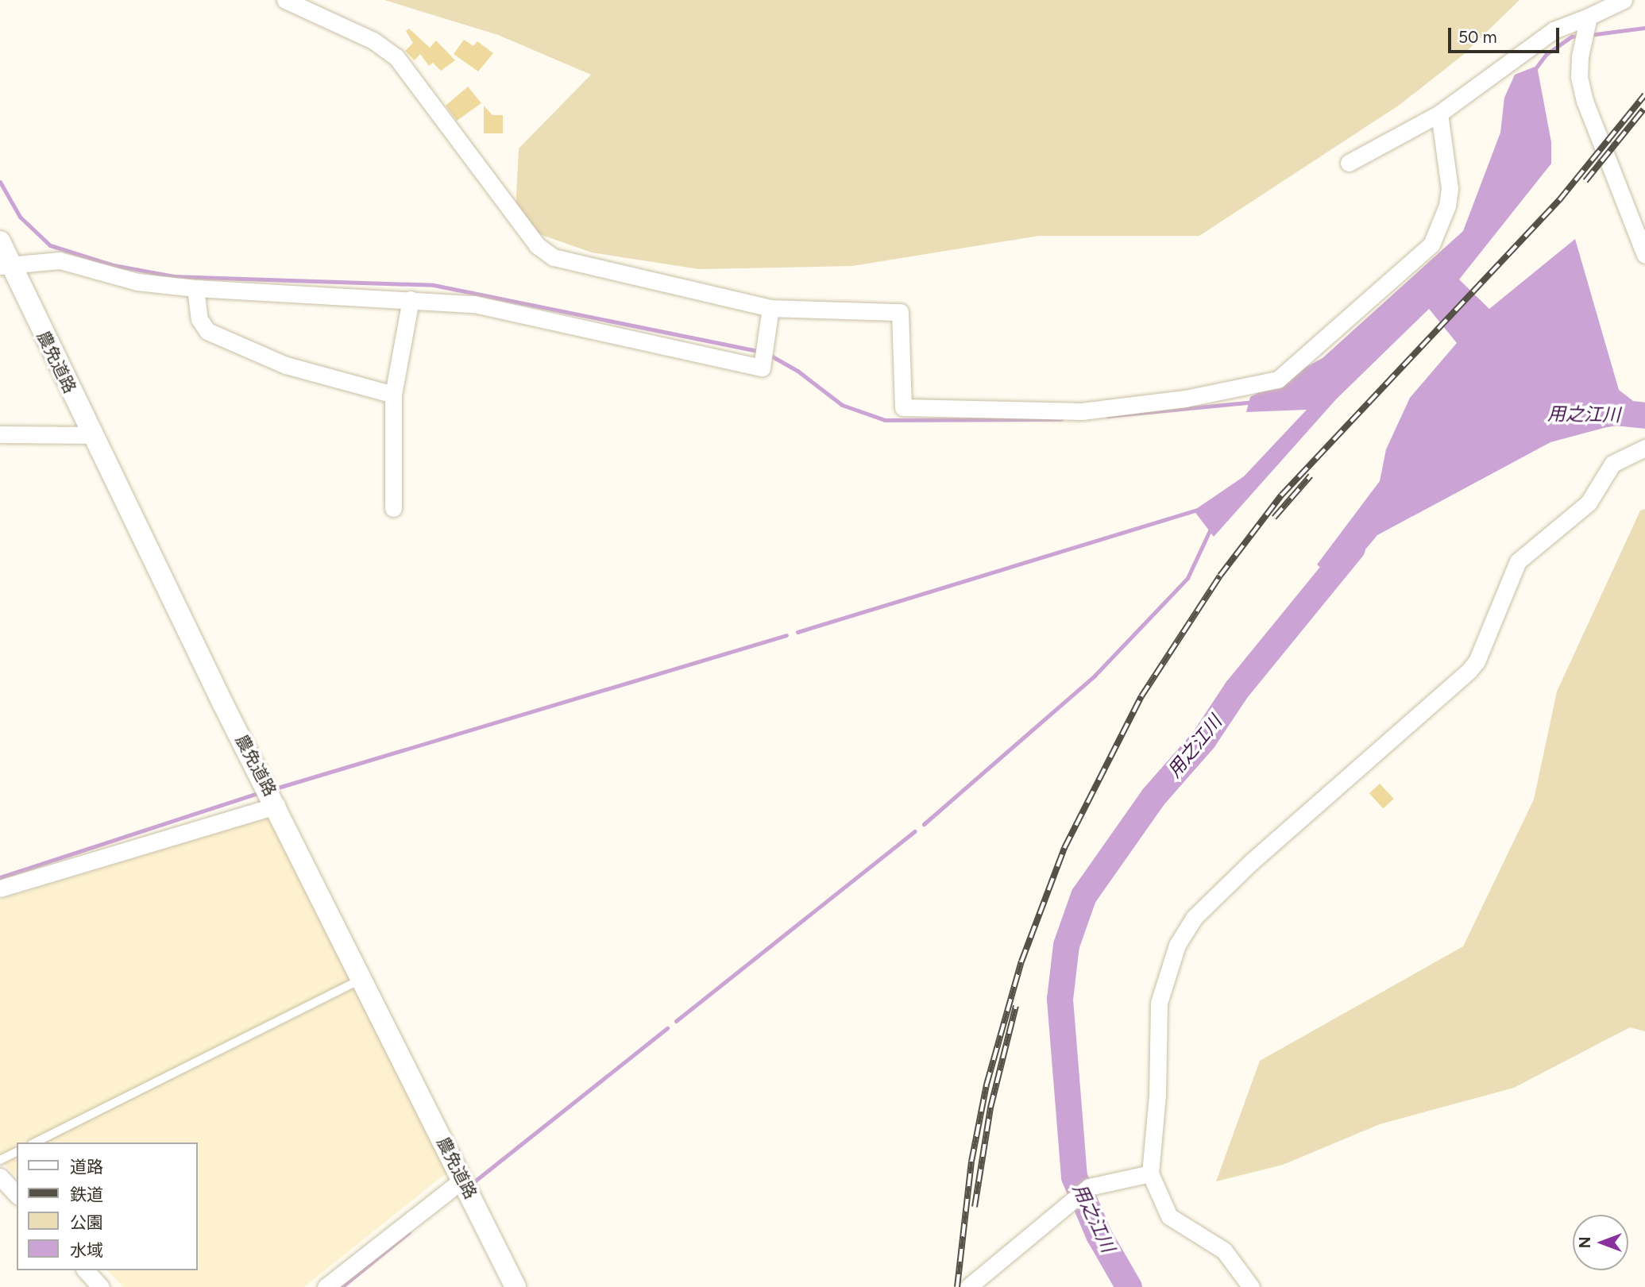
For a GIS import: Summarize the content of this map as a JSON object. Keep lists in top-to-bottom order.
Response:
{
  "streets": {
    "street": ["農免道路"]
  },
  "water": ["用之江川"],
  "legend": [
    "道路",
    "鉄道",
    "公園",
    "水域"
  ],
  "scale_bar": "50 m",
  "north": "left"
}
